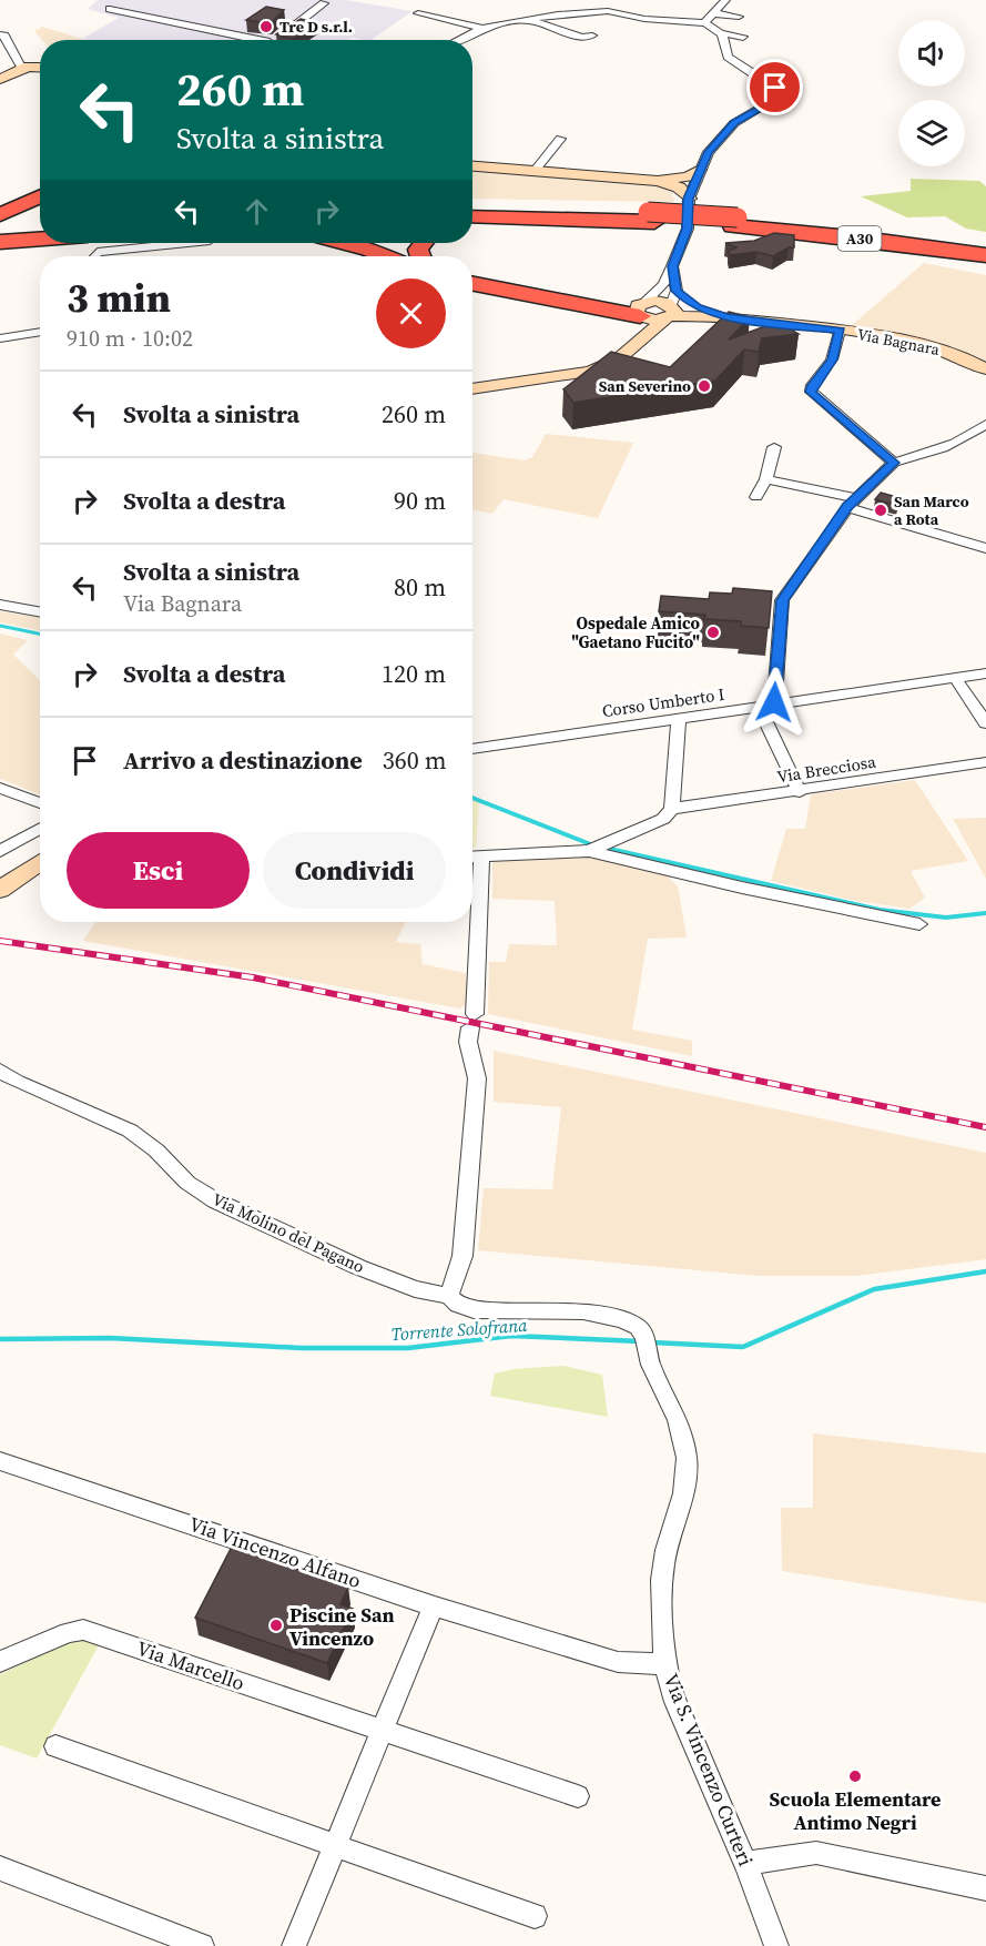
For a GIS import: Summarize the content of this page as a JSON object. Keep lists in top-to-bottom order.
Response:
{
  "streets": {
    "highway": ["A30"],
    "main road": ["Via Bagnara"],
    "street": [
      "Corso Umberto I",
      "Via Brecciosa",
      "Via Molino del Pagano",
      "Via Vincenzo Alfano",
      "Via Marcello",
      "Via S. Vincenzo Curteri"
    ]
  },
  "crossings": [
    ["Via Molino del Pagano", "Via S. Vincenzo Curteri"],
    ["Via Vincenzo Alfano", "Via S. Vincenzo Curteri"]
  ],
  "water": ["Torrente Solofrana"],
  "places": [
    "Tre D s.r.l.",
    "San Severino",
    "San Marco a Rota",
    "Ospedale Amico \"Gaetano Fucito\"",
    "Piscine San Vincenzo",
    "Scuola Elementare Antimo Negri"
  ],
  "page": {
    "turn": ["260 m", "Svolta a sinistra"],
    "heading": ["3 min", "910 m · 10:02"],
    "list": [
      {
        "name": "Svolta a sinistra",
        "value": "260 m"
      },
      {
        "name": "Svolta a destra",
        "value": "90 m"
      },
      {
        "name": "Svolta a sinistra",
        "note": "Via Bagnara",
        "value": "80 m"
      },
      {
        "name": "Svolta a destra",
        "value": "120 m"
      },
      {
        "name": "Arrivo a destinazione",
        "value": "360 m"
      }
    ],
    "buttons": ["Esci", "Condividi"]
  }
}
